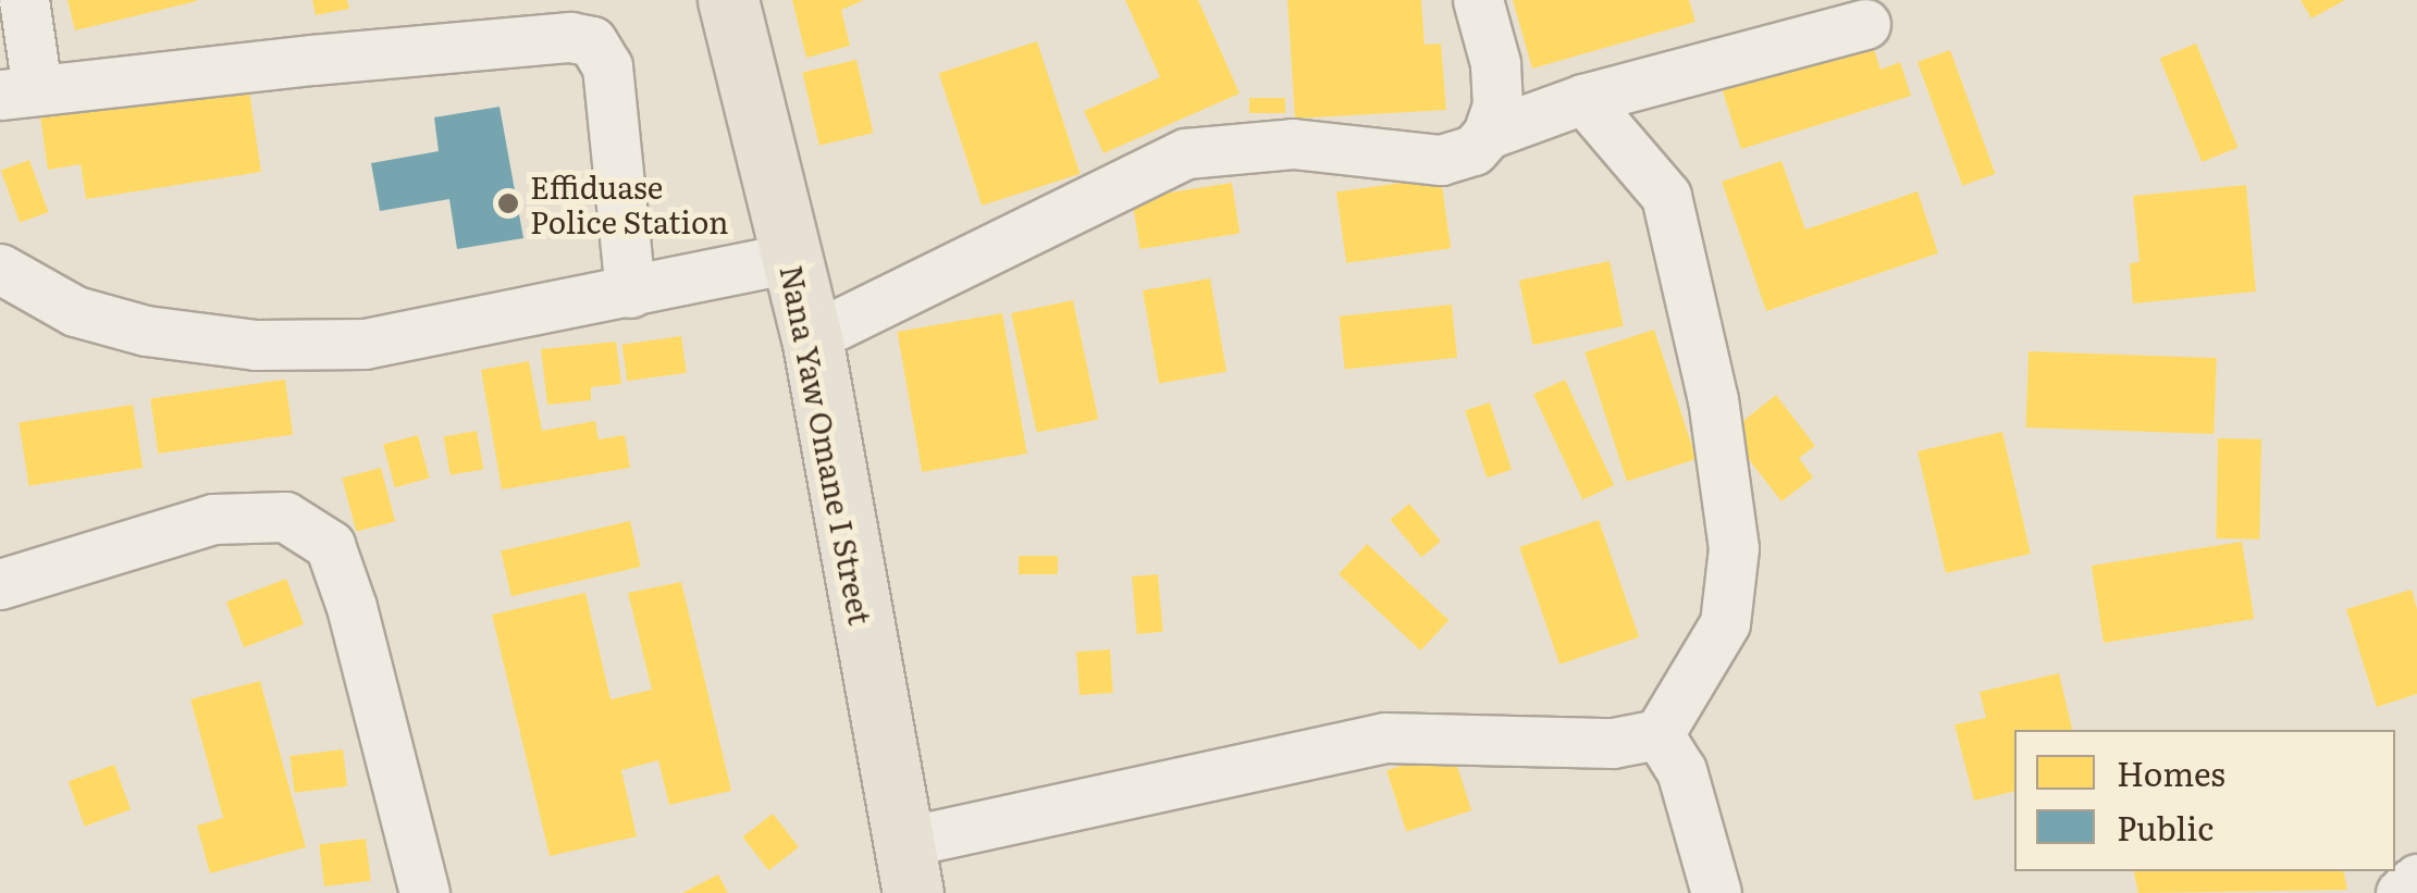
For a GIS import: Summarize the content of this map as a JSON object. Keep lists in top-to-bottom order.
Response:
{
  "streets": {
    "main road": ["Nana Yaw Omane I Street"]
  },
  "places": ["Effiduase Police Station"],
  "legend": ["Homes", "Public"]
}
